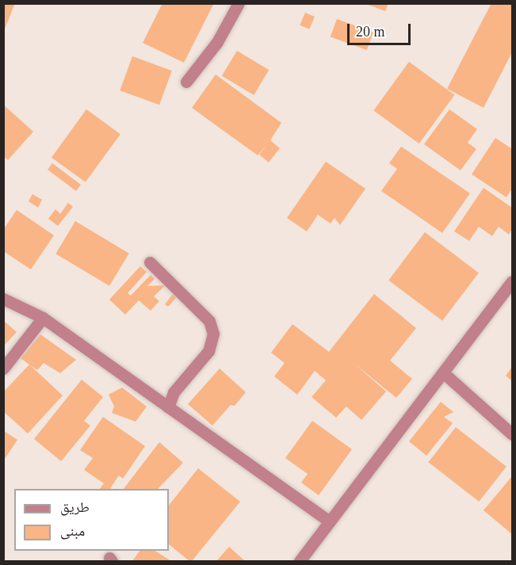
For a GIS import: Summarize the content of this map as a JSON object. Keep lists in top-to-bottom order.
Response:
{
  "legend": ["طريق", "مبنى"],
  "scale_bar": "20 m"
}
